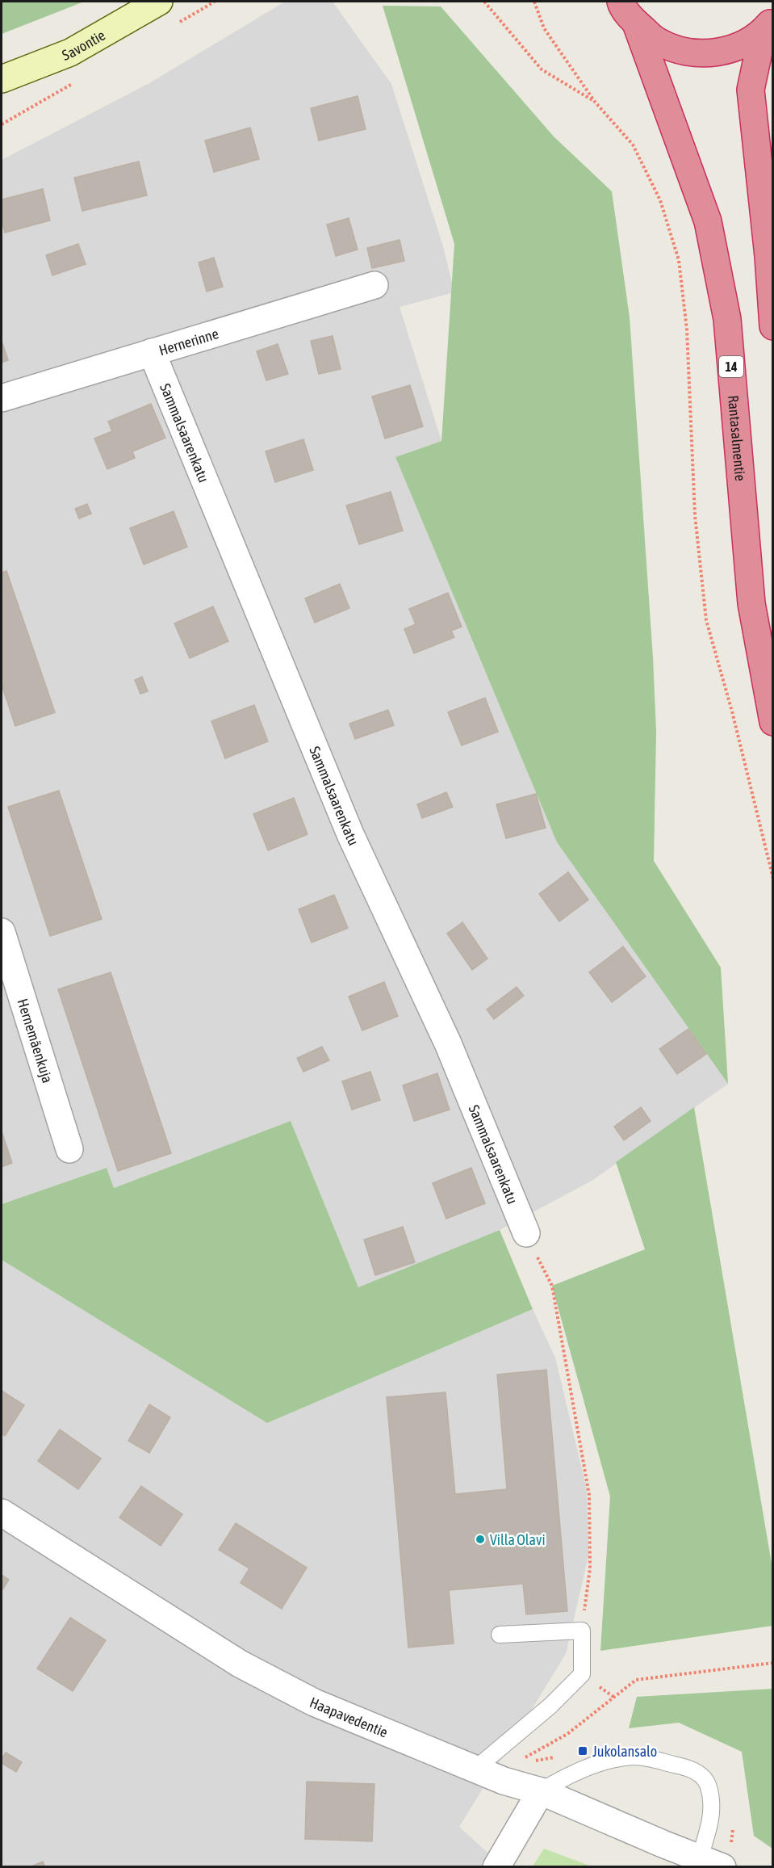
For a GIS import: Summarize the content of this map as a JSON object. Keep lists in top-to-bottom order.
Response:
{
  "streets": {
    "highway": ["14", "Rantasalmentie"],
    "main road": ["Savontie"],
    "street": [
      "Hernerinne",
      "Sammalsaarenkatu",
      "Hernemäenkuja",
      "Haapavedentie"
    ]
  },
  "crossings": [
    ["Hernerinne", "Sammalsaarenkatu"],
    ["14", "Rantasalmentie"]
  ],
  "places": {
    "other": ["Villa Olavi"],
    "transit": ["Jukolansalo"]
  }
}
